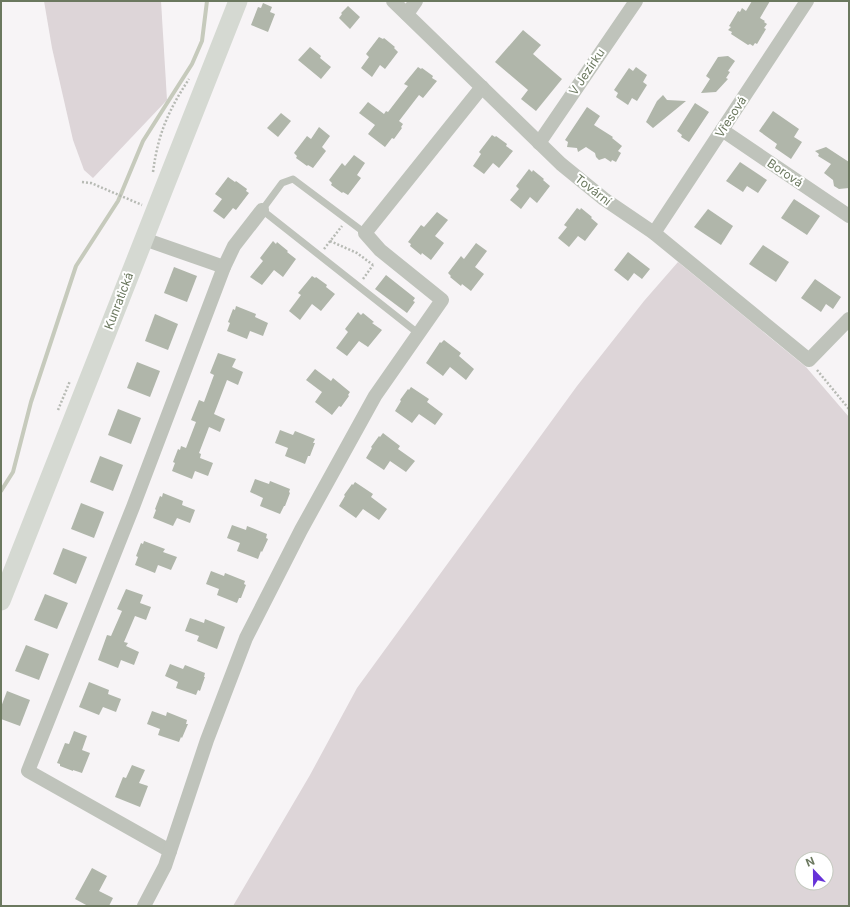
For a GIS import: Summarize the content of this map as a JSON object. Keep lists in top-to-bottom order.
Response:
{
  "streets": {
    "street": [
      "V Jezírku",
      "Vřesová",
      "Borová",
      "Tovární",
      "Kunratická"
    ]
  },
  "crossings": [
    ["V Jezírku", "Tovární"],
    ["Vřesová", "Borová"],
    ["Vřesová", "Tovární"]
  ],
  "north": "top"
}
